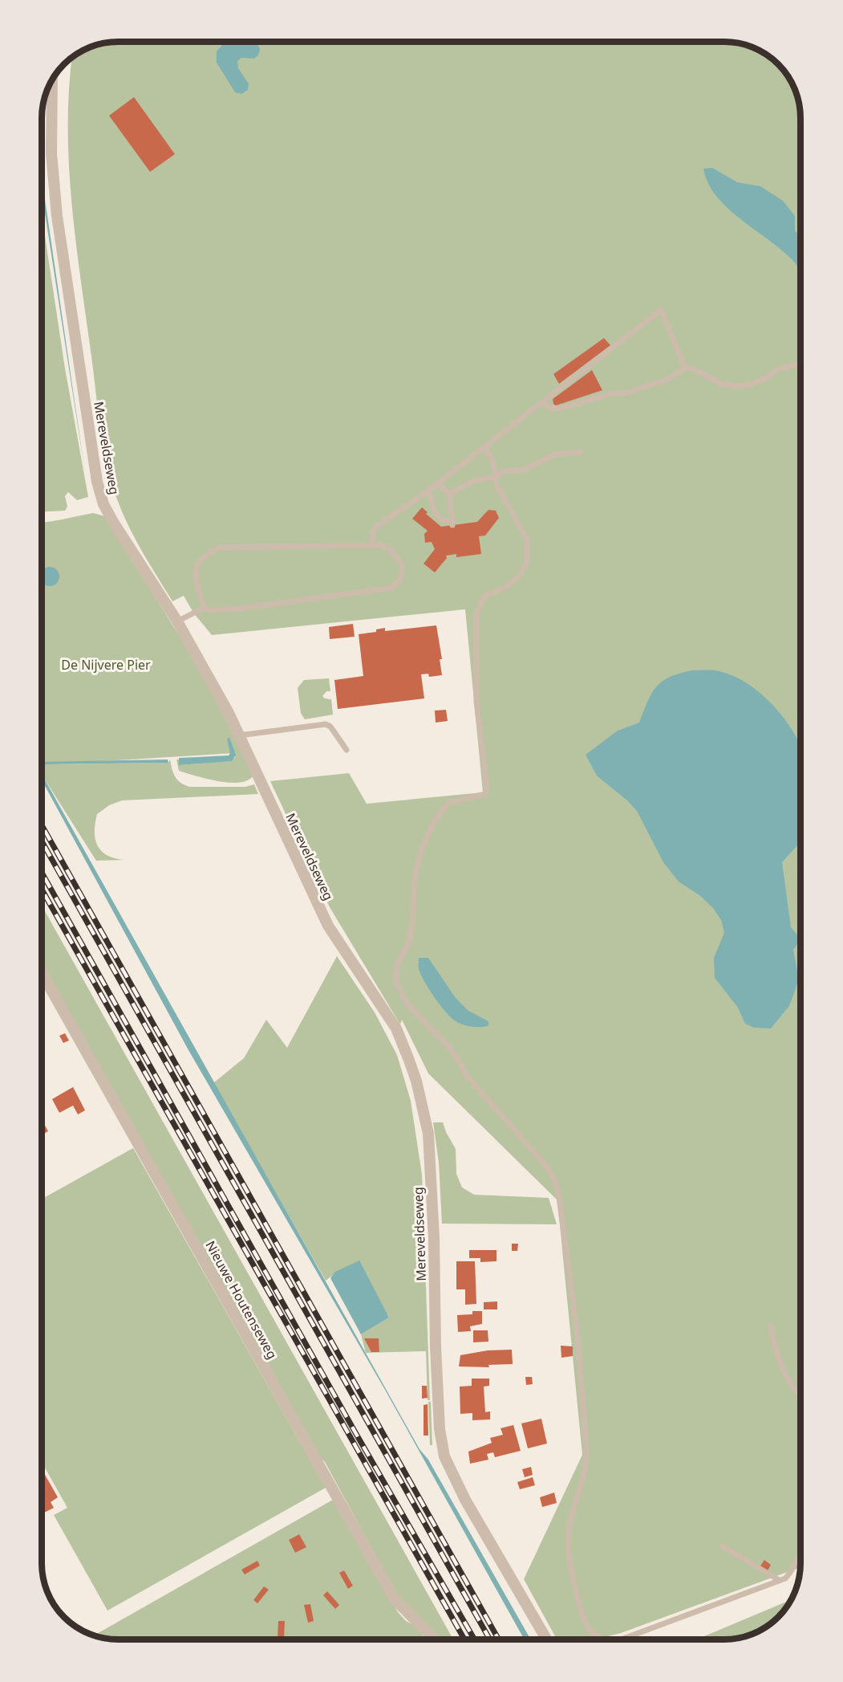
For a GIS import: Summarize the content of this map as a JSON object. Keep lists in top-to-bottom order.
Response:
{
  "streets": {
    "street": ["Mereveldseweg", "Nieuwe Houtenseweg"]
  },
  "parks": ["De Nijvere Pier"]
}
